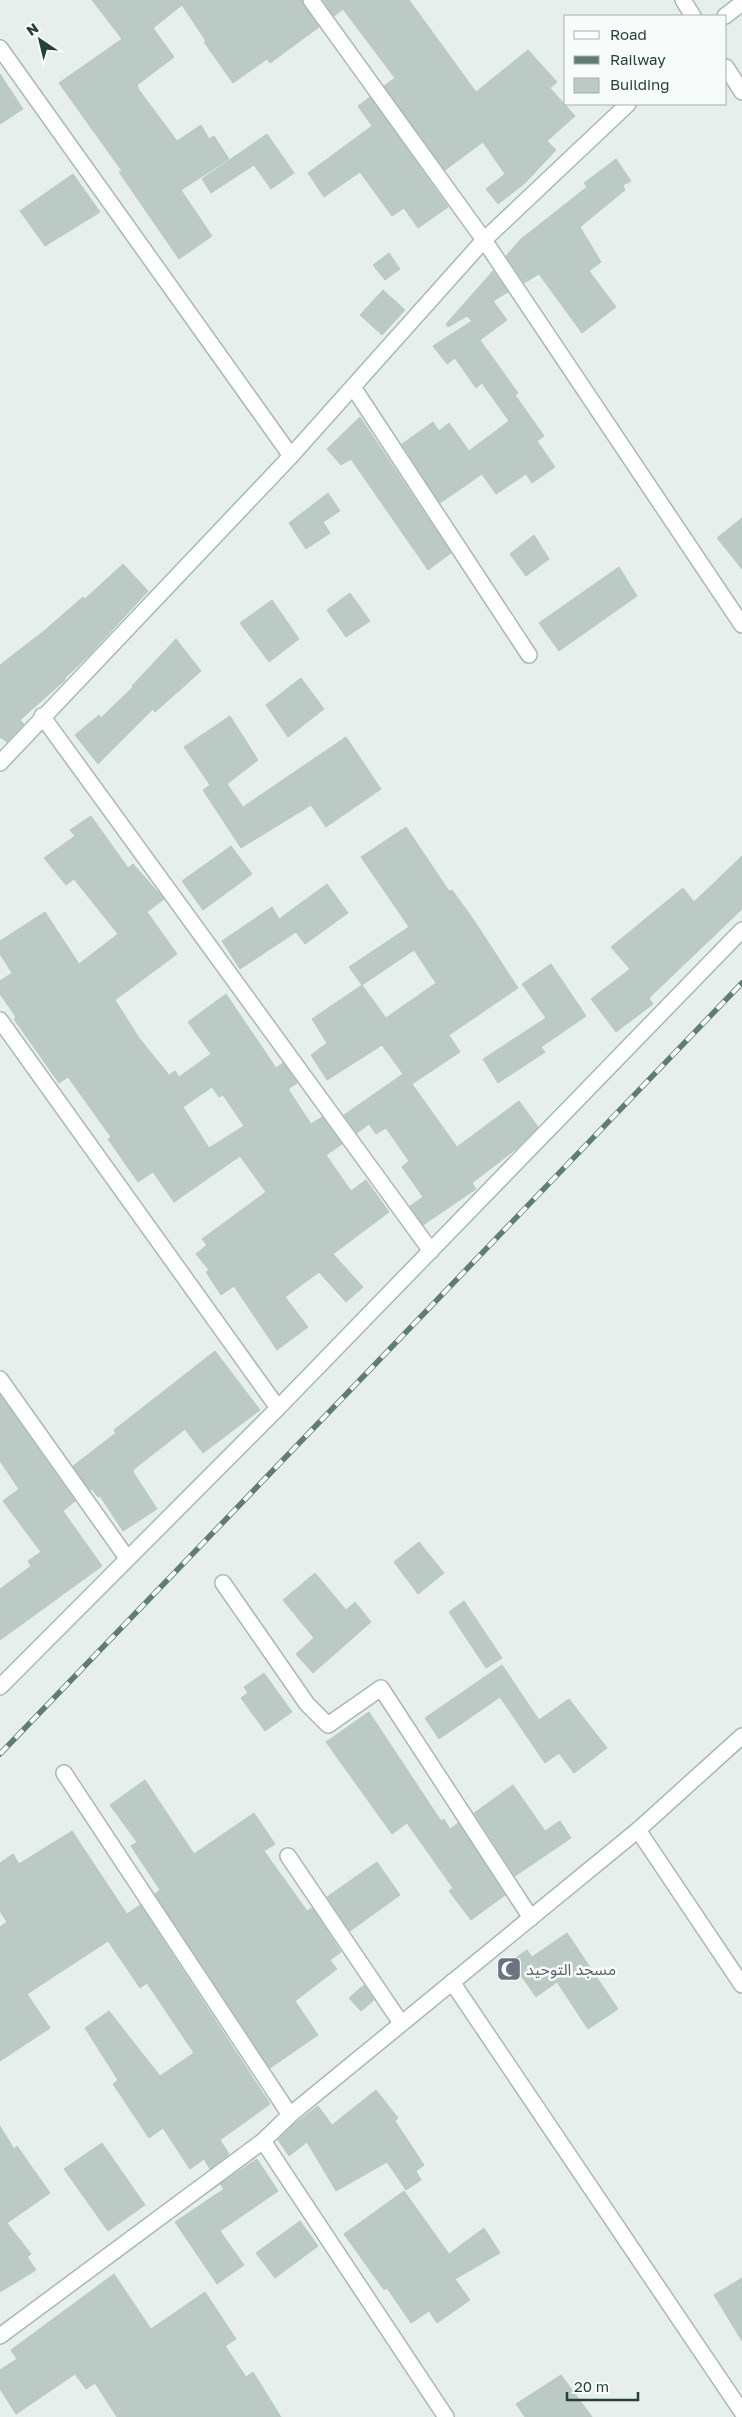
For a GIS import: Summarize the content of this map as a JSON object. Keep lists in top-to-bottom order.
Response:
{
  "places": {
    "mosque": ["مسجد التوحيد"]
  },
  "legend": ["Road", "Railway", "Building"],
  "scale_bar": "20 m",
  "north": "top left"
}
